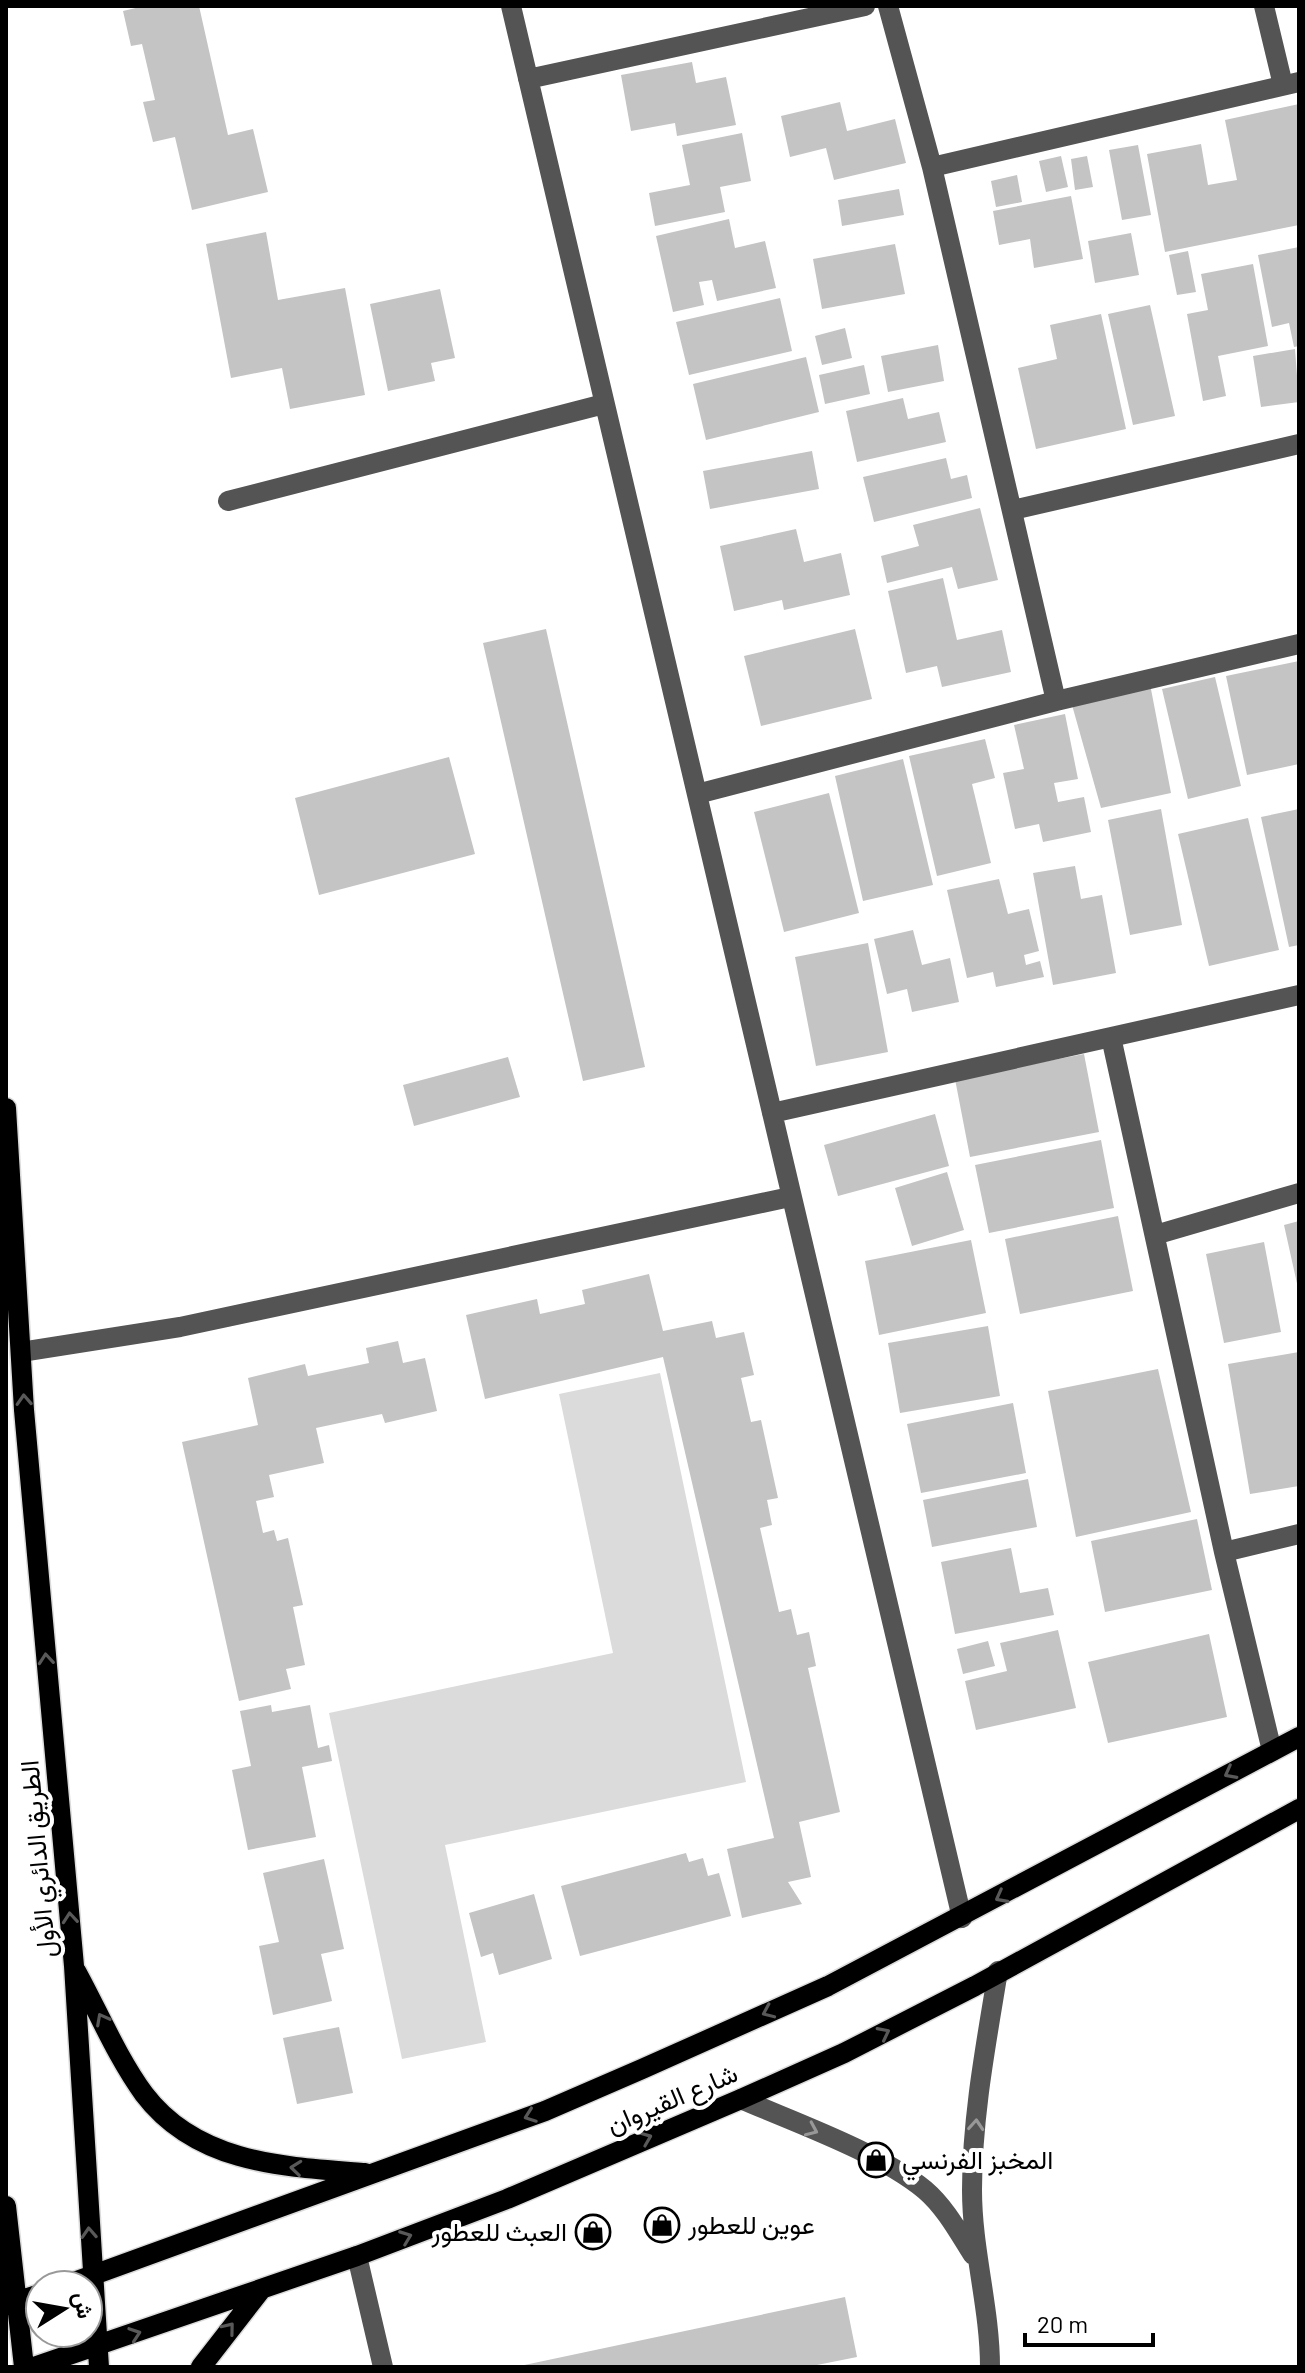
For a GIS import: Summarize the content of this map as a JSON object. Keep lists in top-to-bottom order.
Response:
{
  "streets": {
    "main road": ["الطريق الدائري الأول", "شارع القيروان"]
  },
  "one_way": ["الطريق الدائري الأول"],
  "places": {
    "shop": ["المخبز الفرنسي", "عوين للعطور", "العبث للعطور"]
  },
  "scale_bar": "20 m",
  "north": "right"
}
